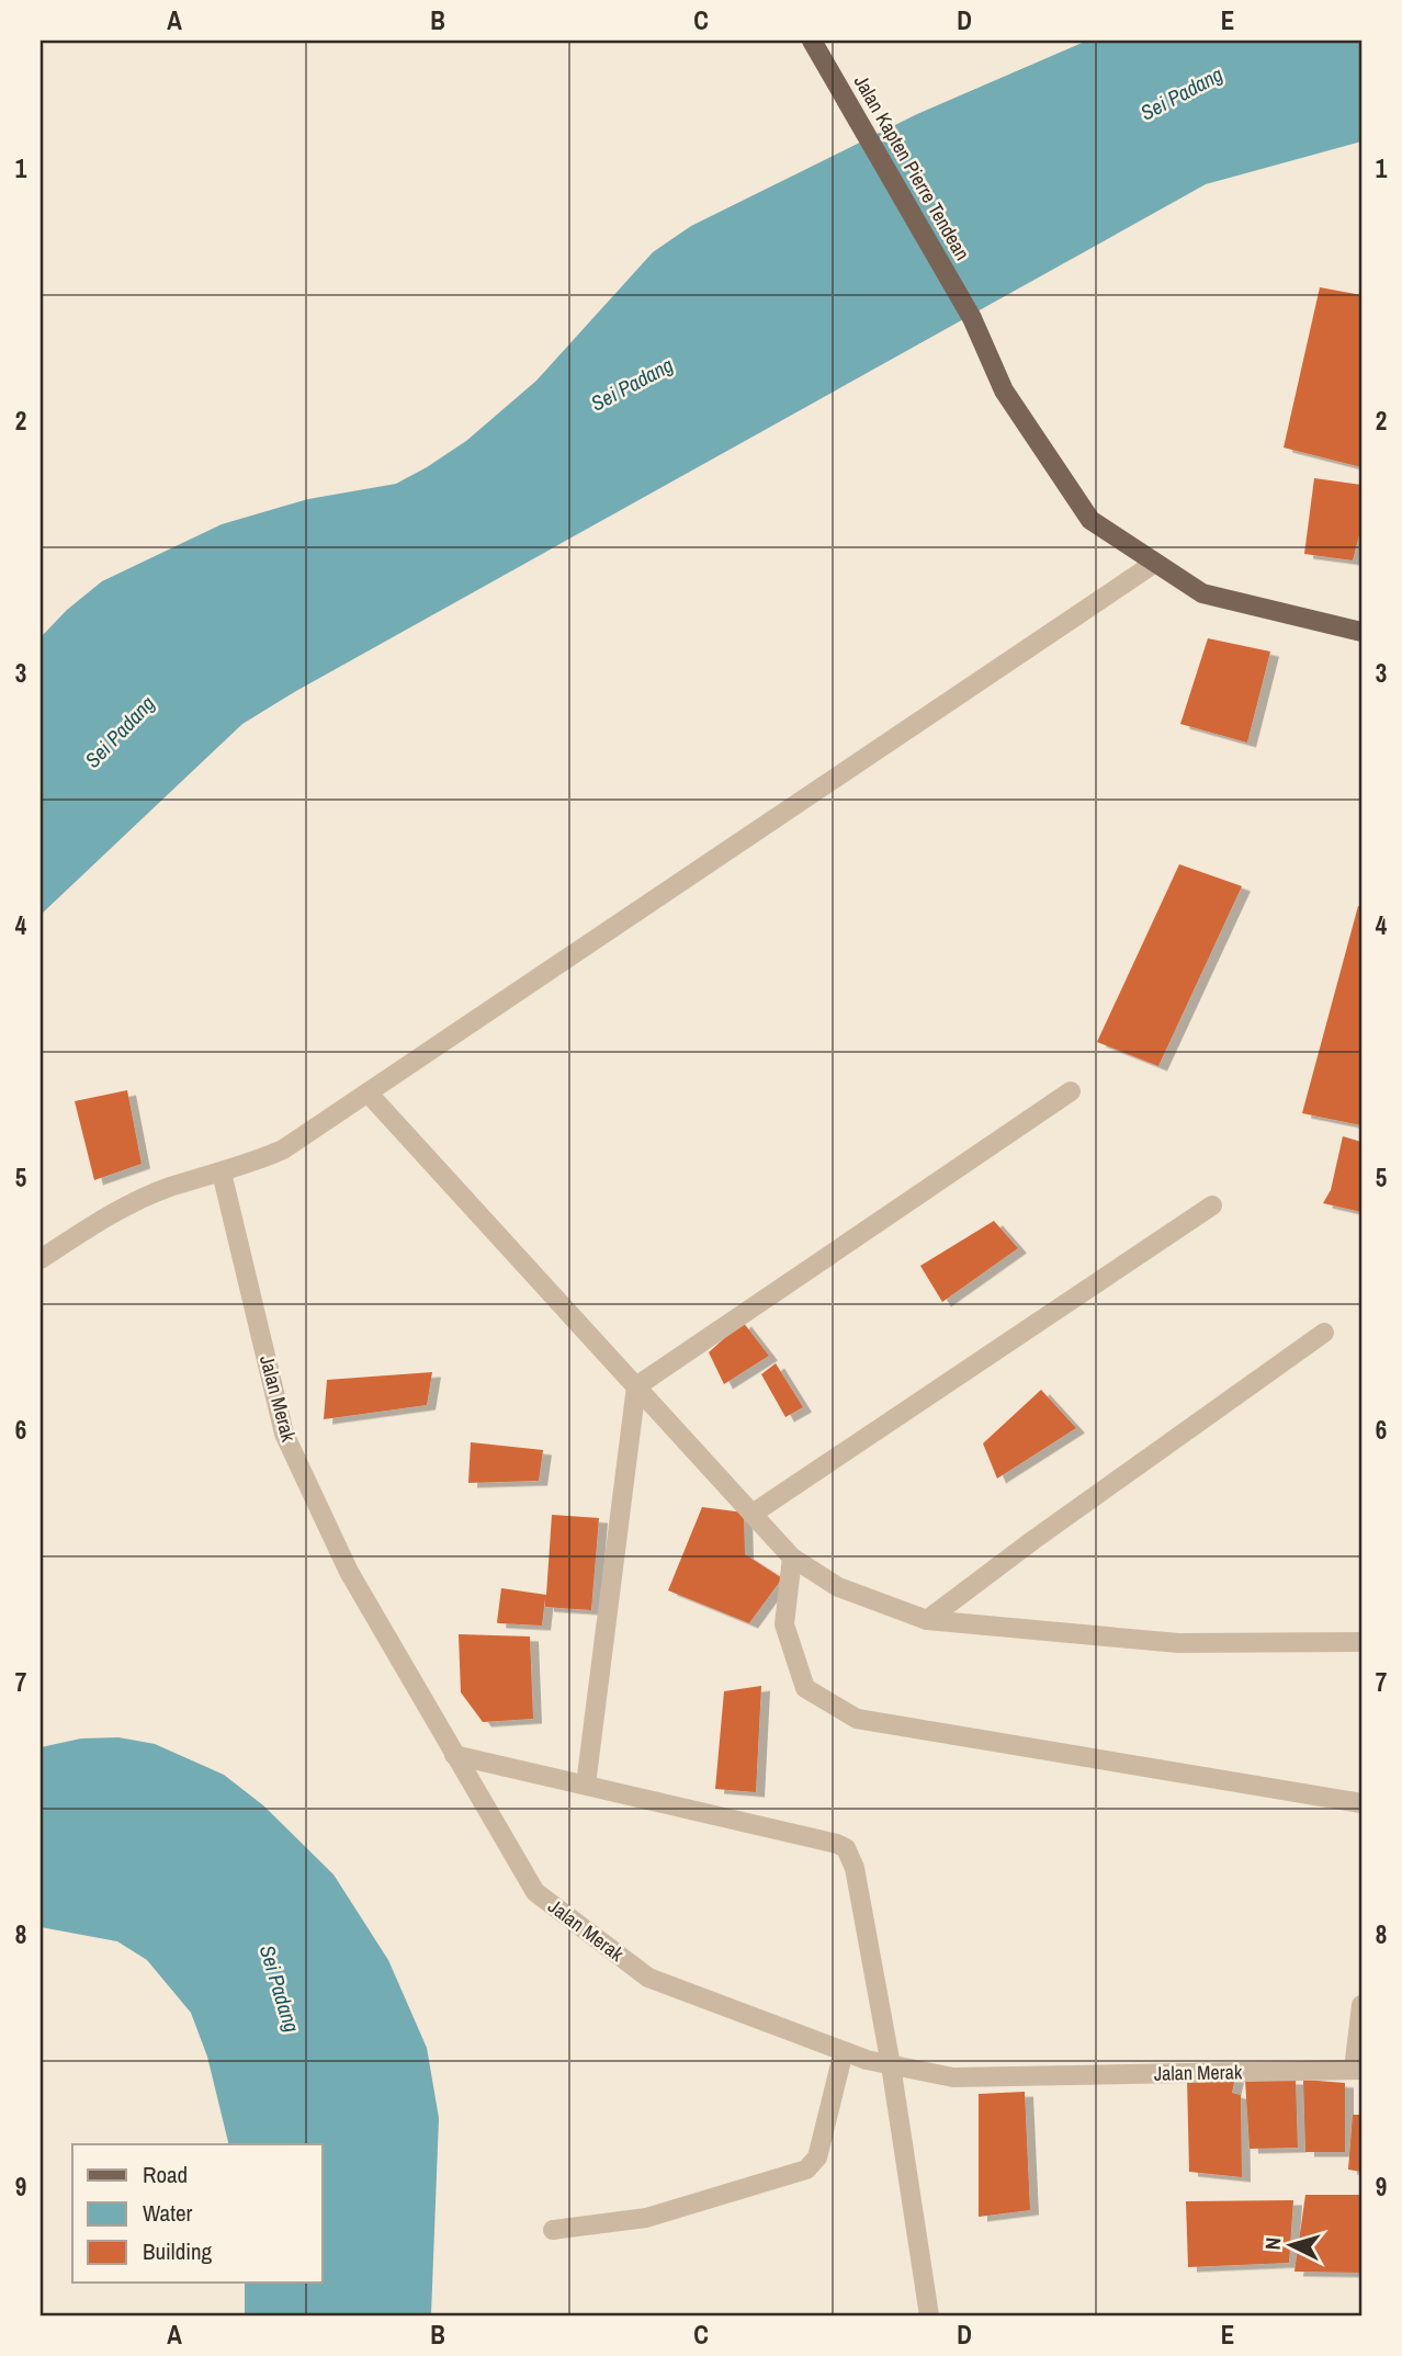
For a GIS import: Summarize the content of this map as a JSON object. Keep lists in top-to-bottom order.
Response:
{
  "streets": {
    "main road": ["Jalan Kapten Pierre Tendean"],
    "street": ["Jalan Merak"]
  },
  "water": ["Sei Padang"],
  "legend": ["Road", "Water", "Building"],
  "north": "left",
  "grid": {
    "columns": [
      "A",
      "B",
      "C",
      "D",
      "E"
    ],
    "rows": [
      "1",
      "2",
      "3",
      "4",
      "5",
      "6",
      "7",
      "8",
      "9"
    ]
  }
}
